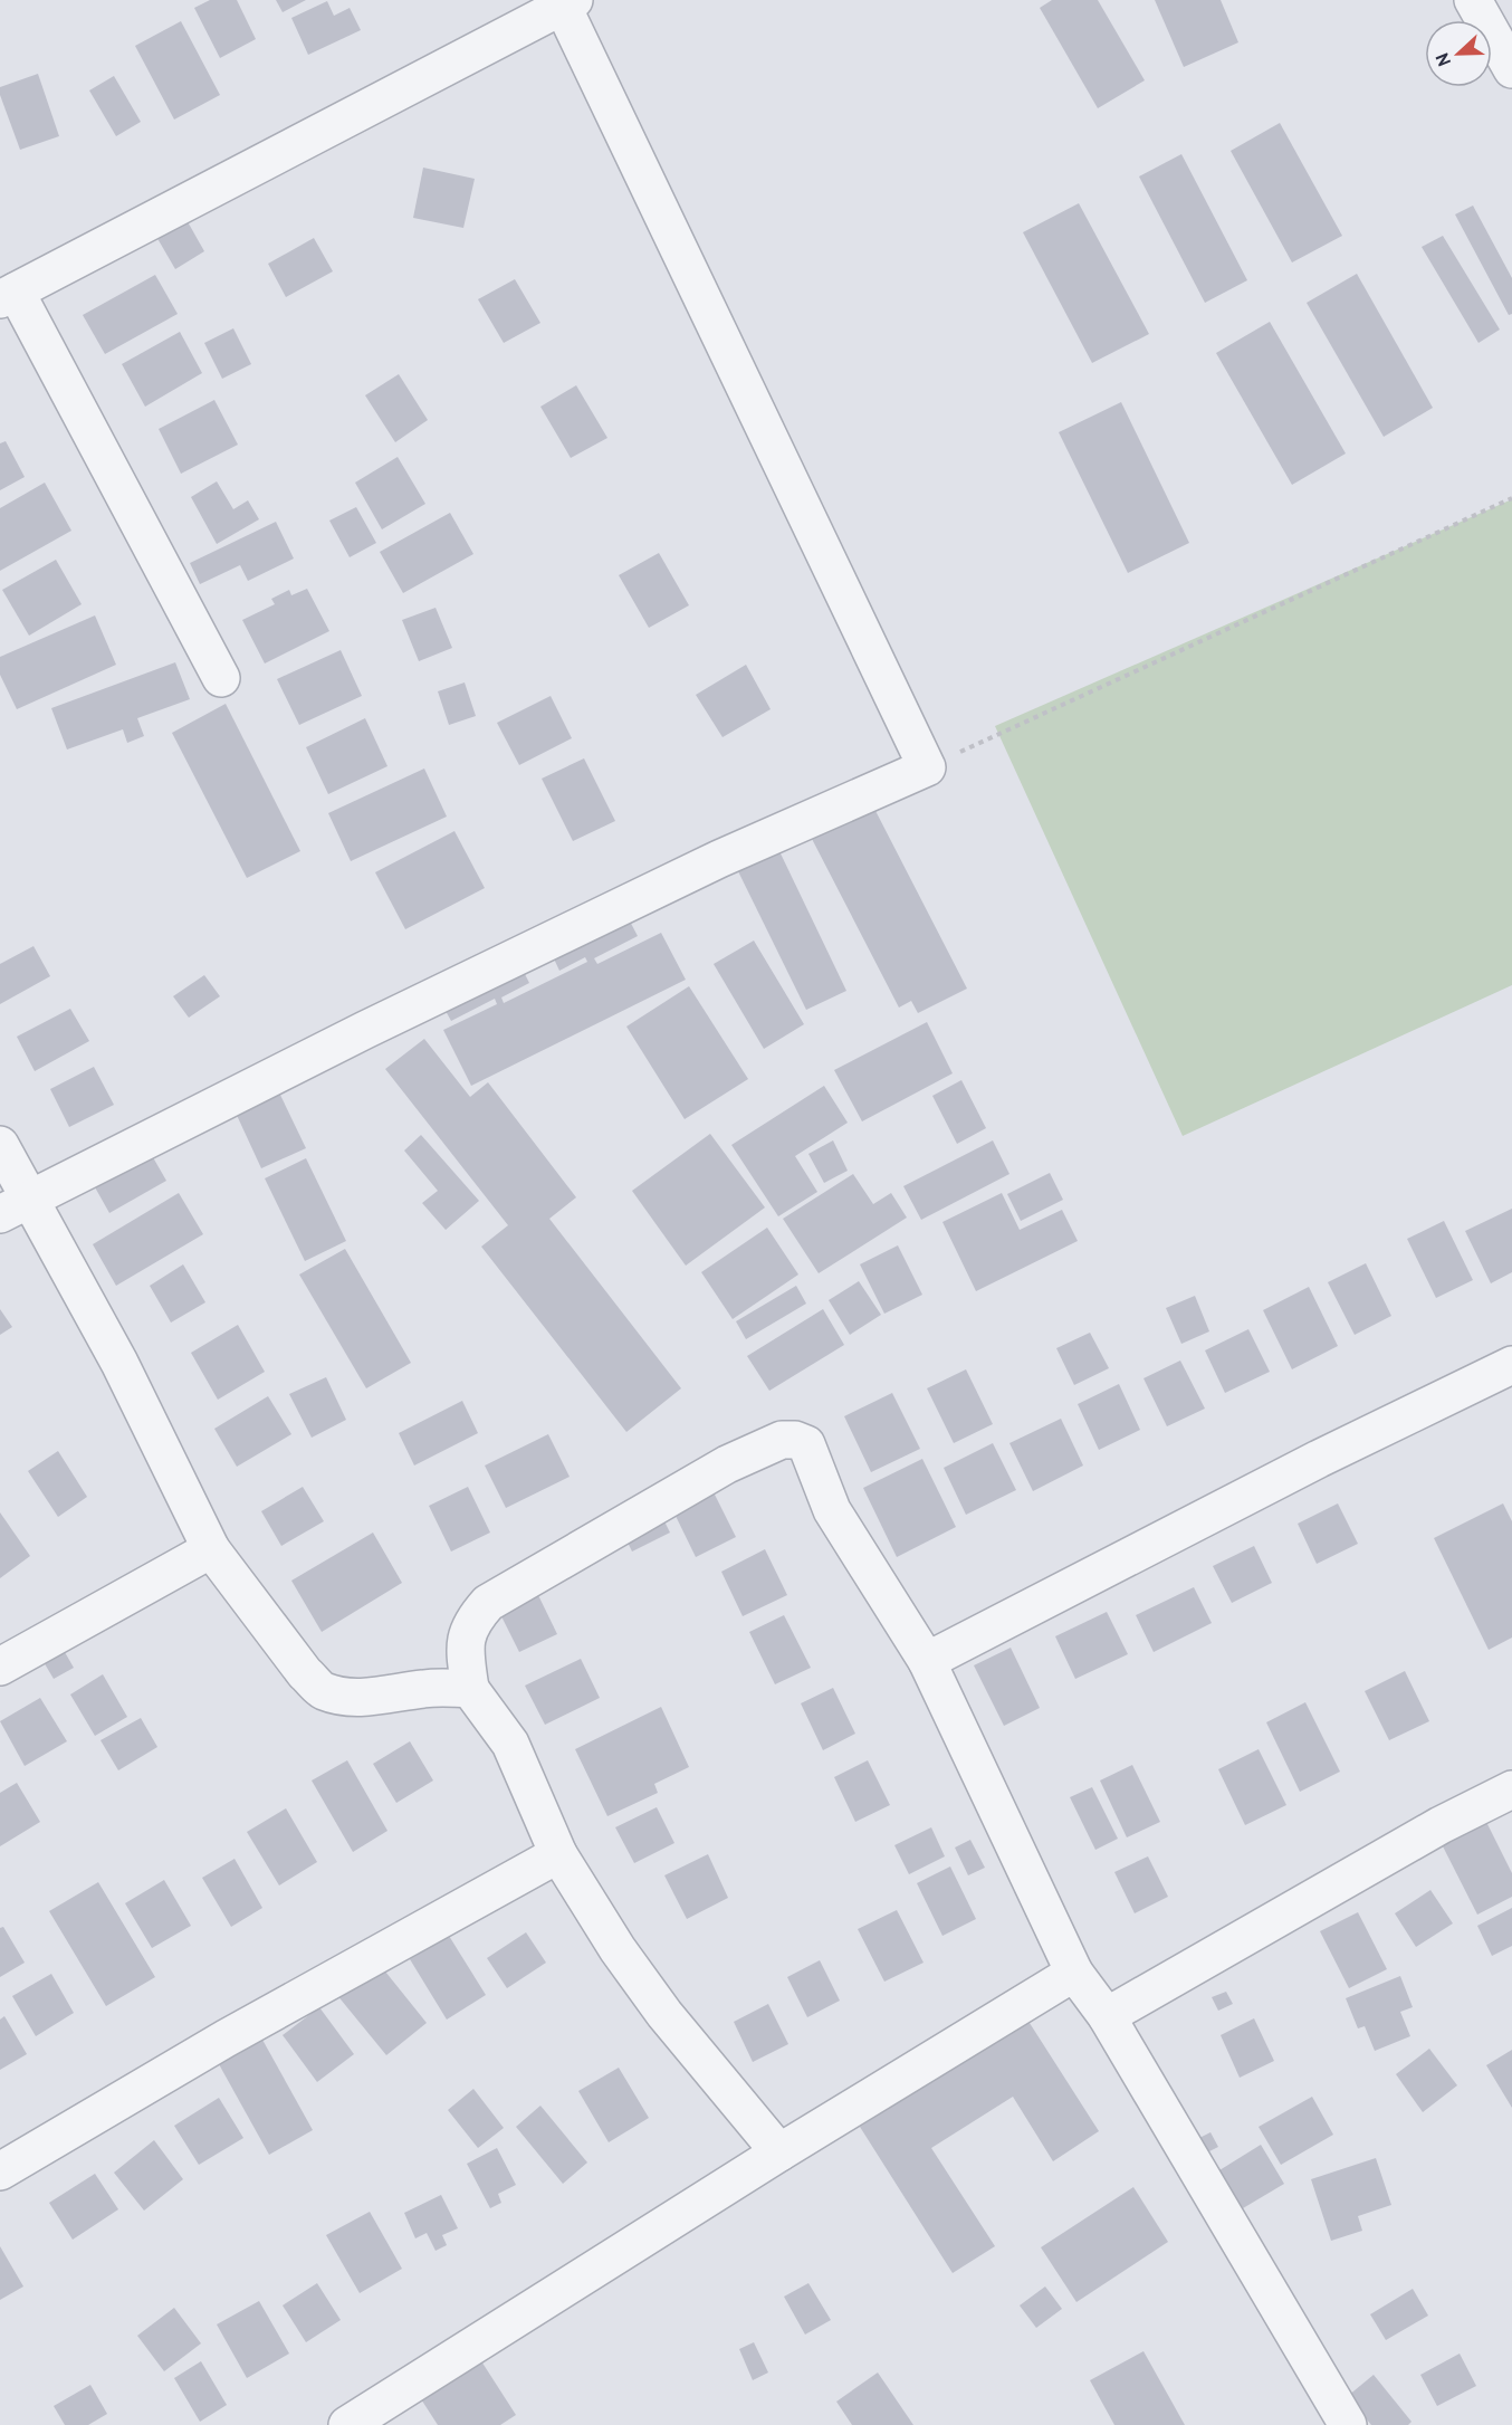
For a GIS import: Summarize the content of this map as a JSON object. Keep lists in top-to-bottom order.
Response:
{
  "north": "left"
}
